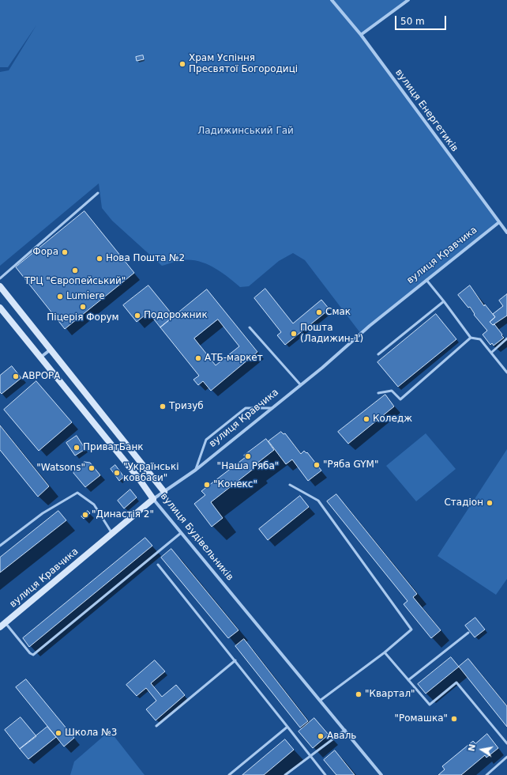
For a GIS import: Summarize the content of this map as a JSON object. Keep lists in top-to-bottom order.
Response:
{
  "streets": {
    "street": ["вулиця Енергетиків", "вулиця Кравчика", "вулиця Будівельників"]
  },
  "crossings": [
    ["вулиця Енергетиків", "вулиця Кравчика"],
    ["вулиця Кравчика", "вулиця Будівельників"]
  ],
  "parks": ["Ладижинський Гай"],
  "places": [
    "Храм Успіння Пресвятої Богородиці",
    "Фора",
    "Нова Пошта №2",
    "ТРЦ \"Європейський\"",
    "Lumiere",
    "Піцерія Форум",
    "Смак",
    "Подорожник",
    "Пошта (Ладижин-1)",
    "АТБ-маркет",
    "АВРОРА",
    "Тризуб",
    "Коледж",
    "ПриватБанк",
    "\"Наша Ряба\"",
    "\"Ряба GYM\"",
    "\"Watsons\"",
    "\"Українські ковбаси\"",
    "\"Конекс\"",
    "Стадіон",
    "\"Династія 2\"",
    "\"Квартал\"",
    "\"Ромашка\"",
    "Школа №3",
    "Аваль"
  ],
  "scale_bar": "50 m",
  "north": "left"
}
